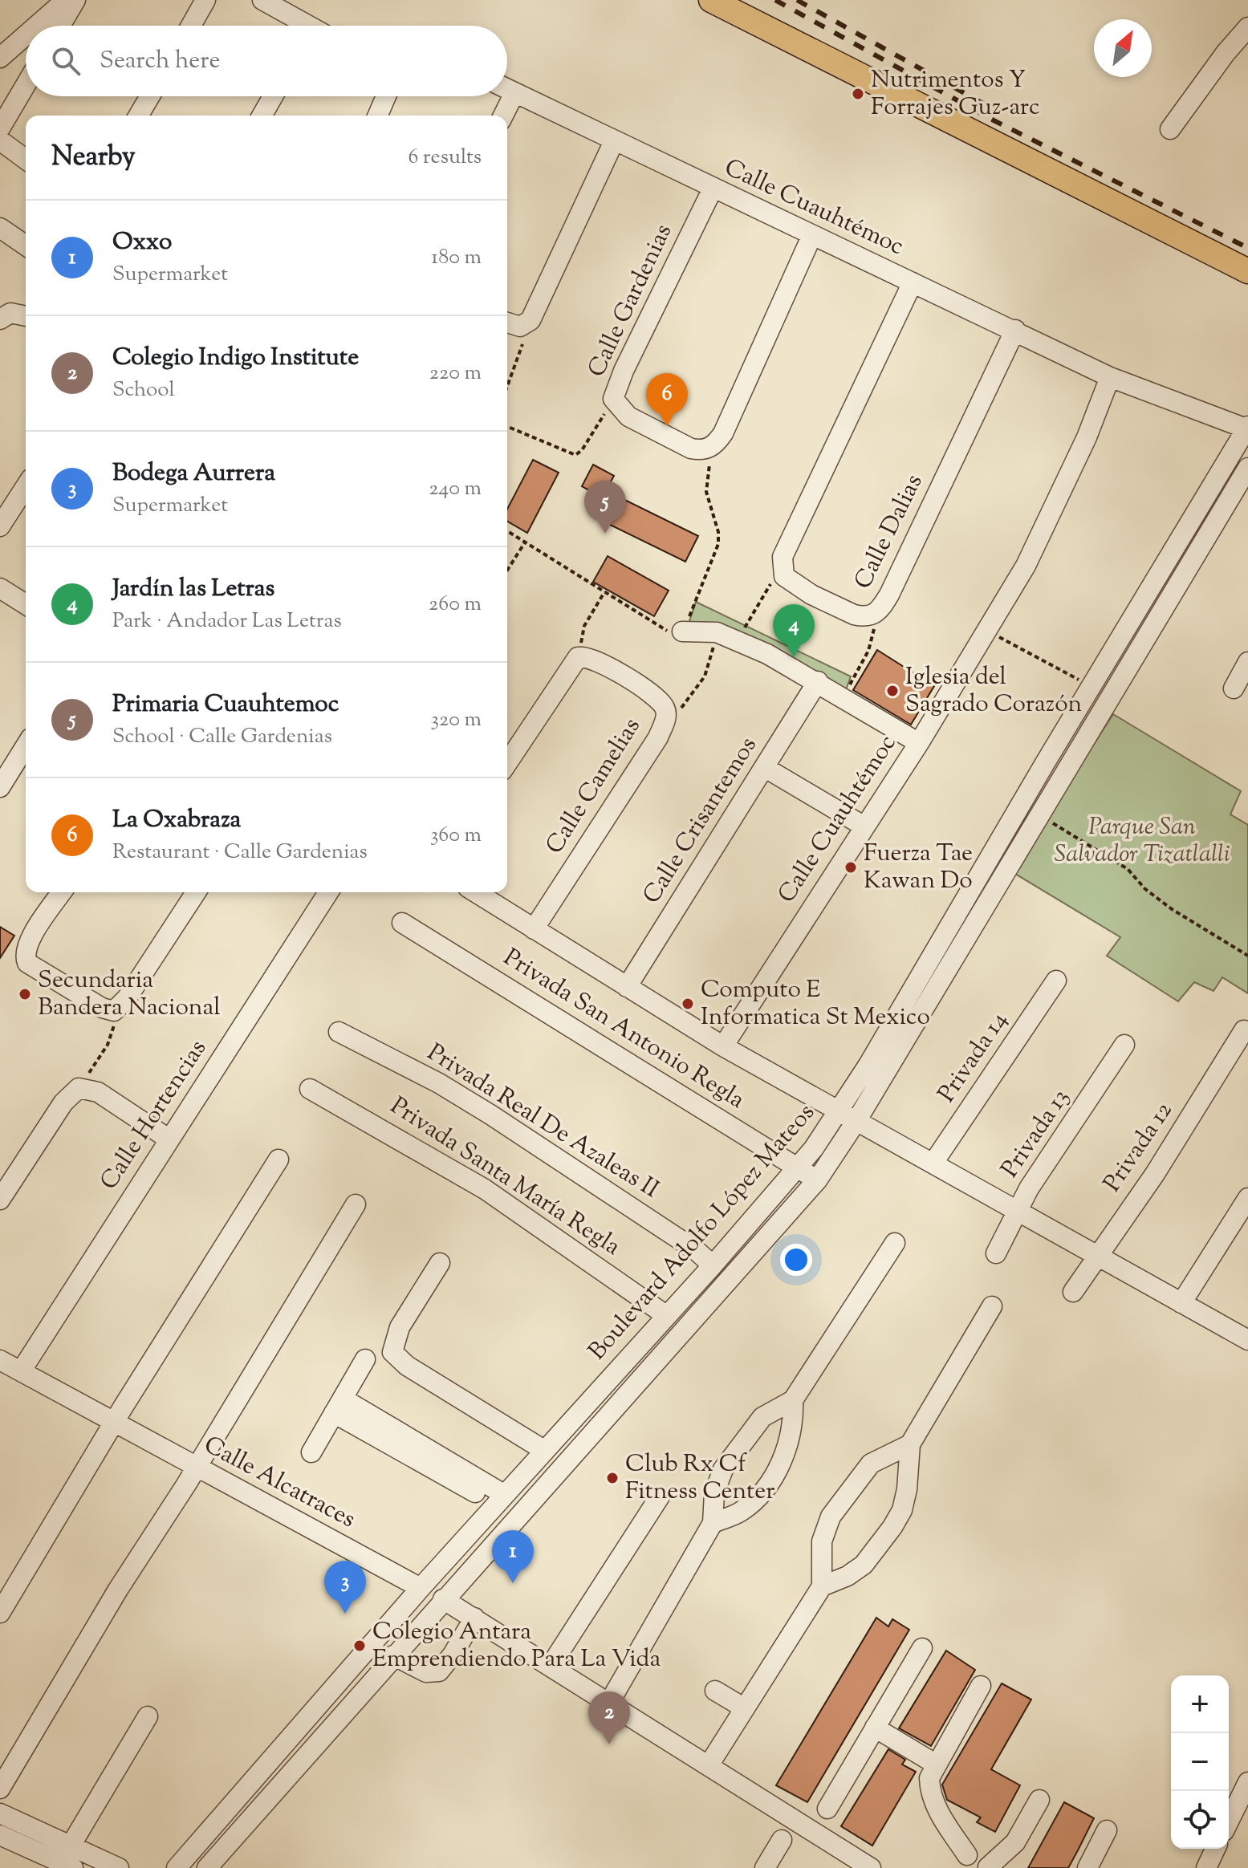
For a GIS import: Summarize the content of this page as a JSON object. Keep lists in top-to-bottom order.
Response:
{
  "streets": {
    "street": [
      "Calle Cuauhtémoc",
      "Calle Gardenias",
      "Calle Dalias",
      "Calle Camelias",
      "Calle Crisantemos",
      "Privada San Antonio Regla",
      "Privada 14",
      "Calle Hortencias",
      "Privada Real De Azaleas II",
      "Privada 13",
      "Privada 12",
      "Privada Santa María Regla",
      "Boulevard Adolfo López Mateos",
      "Calle Alcatraces"
    ]
  },
  "crossings": [
    ["Calle Cuauhtémoc", "Calle Gardenias"],
    ["Calle Cuauhtémoc", "Calle Dalias"],
    ["Calle Cuauhtémoc", "Boulevard Adolfo López Mateos"],
    ["Privada San Antonio Regla", "Boulevard Adolfo López Mateos"],
    ["Calle Hortencias", "Calle Alcatraces"],
    ["Privada Real De Azaleas II", "Boulevard Adolfo López Mateos"],
    ["Privada Santa María Regla", "Boulevard Adolfo López Mateos"],
    ["Boulevard Adolfo López Mateos", "Calle Alcatraces"]
  ],
  "parks": ["Parque San Salvador Tizatlalli"],
  "places": [
    "Nutrimentos Y Forrajes Guz-arc",
    "Iglesia del Sagrado Corazón",
    "Fuerza Tae Kawan Do",
    "Secundaria Bandera Nacional",
    "Computo E Informatica St Mexico",
    "Club Rx Cf Fitness Center",
    "Colegio Antara Emprendiendo Para La Vida"
  ],
  "north": "top right",
  "page": {
    "search": "Search here",
    "heading": ["Nearby", "6 results"],
    "list": [
      {
        "mark": "1",
        "name": "Oxxo",
        "note": "Supermarket",
        "value": "180 m"
      },
      {
        "mark": "2",
        "name": "Colegio Indigo Institute",
        "note": "School",
        "value": "220 m"
      },
      {
        "mark": "3",
        "name": "Bodega Aurrera",
        "note": "Supermarket",
        "value": "240 m"
      },
      {
        "mark": "4",
        "name": "Jardín las Letras",
        "note": "Park · Andador Las Letras",
        "value": "260 m"
      },
      {
        "mark": "5",
        "name": "Primaria Cuauhtemoc",
        "note": "School · Calle Gardenias",
        "value": "320 m"
      },
      {
        "mark": "6",
        "name": "La Oxabraza",
        "note": "Restaurant · Calle Gardenias",
        "value": "360 m"
      }
    ],
    "pins": [
      "6",
      "5",
      "4",
      "1",
      "3",
      "2"
    ],
    "map_buttons": ["+", "−"]
  }
}
